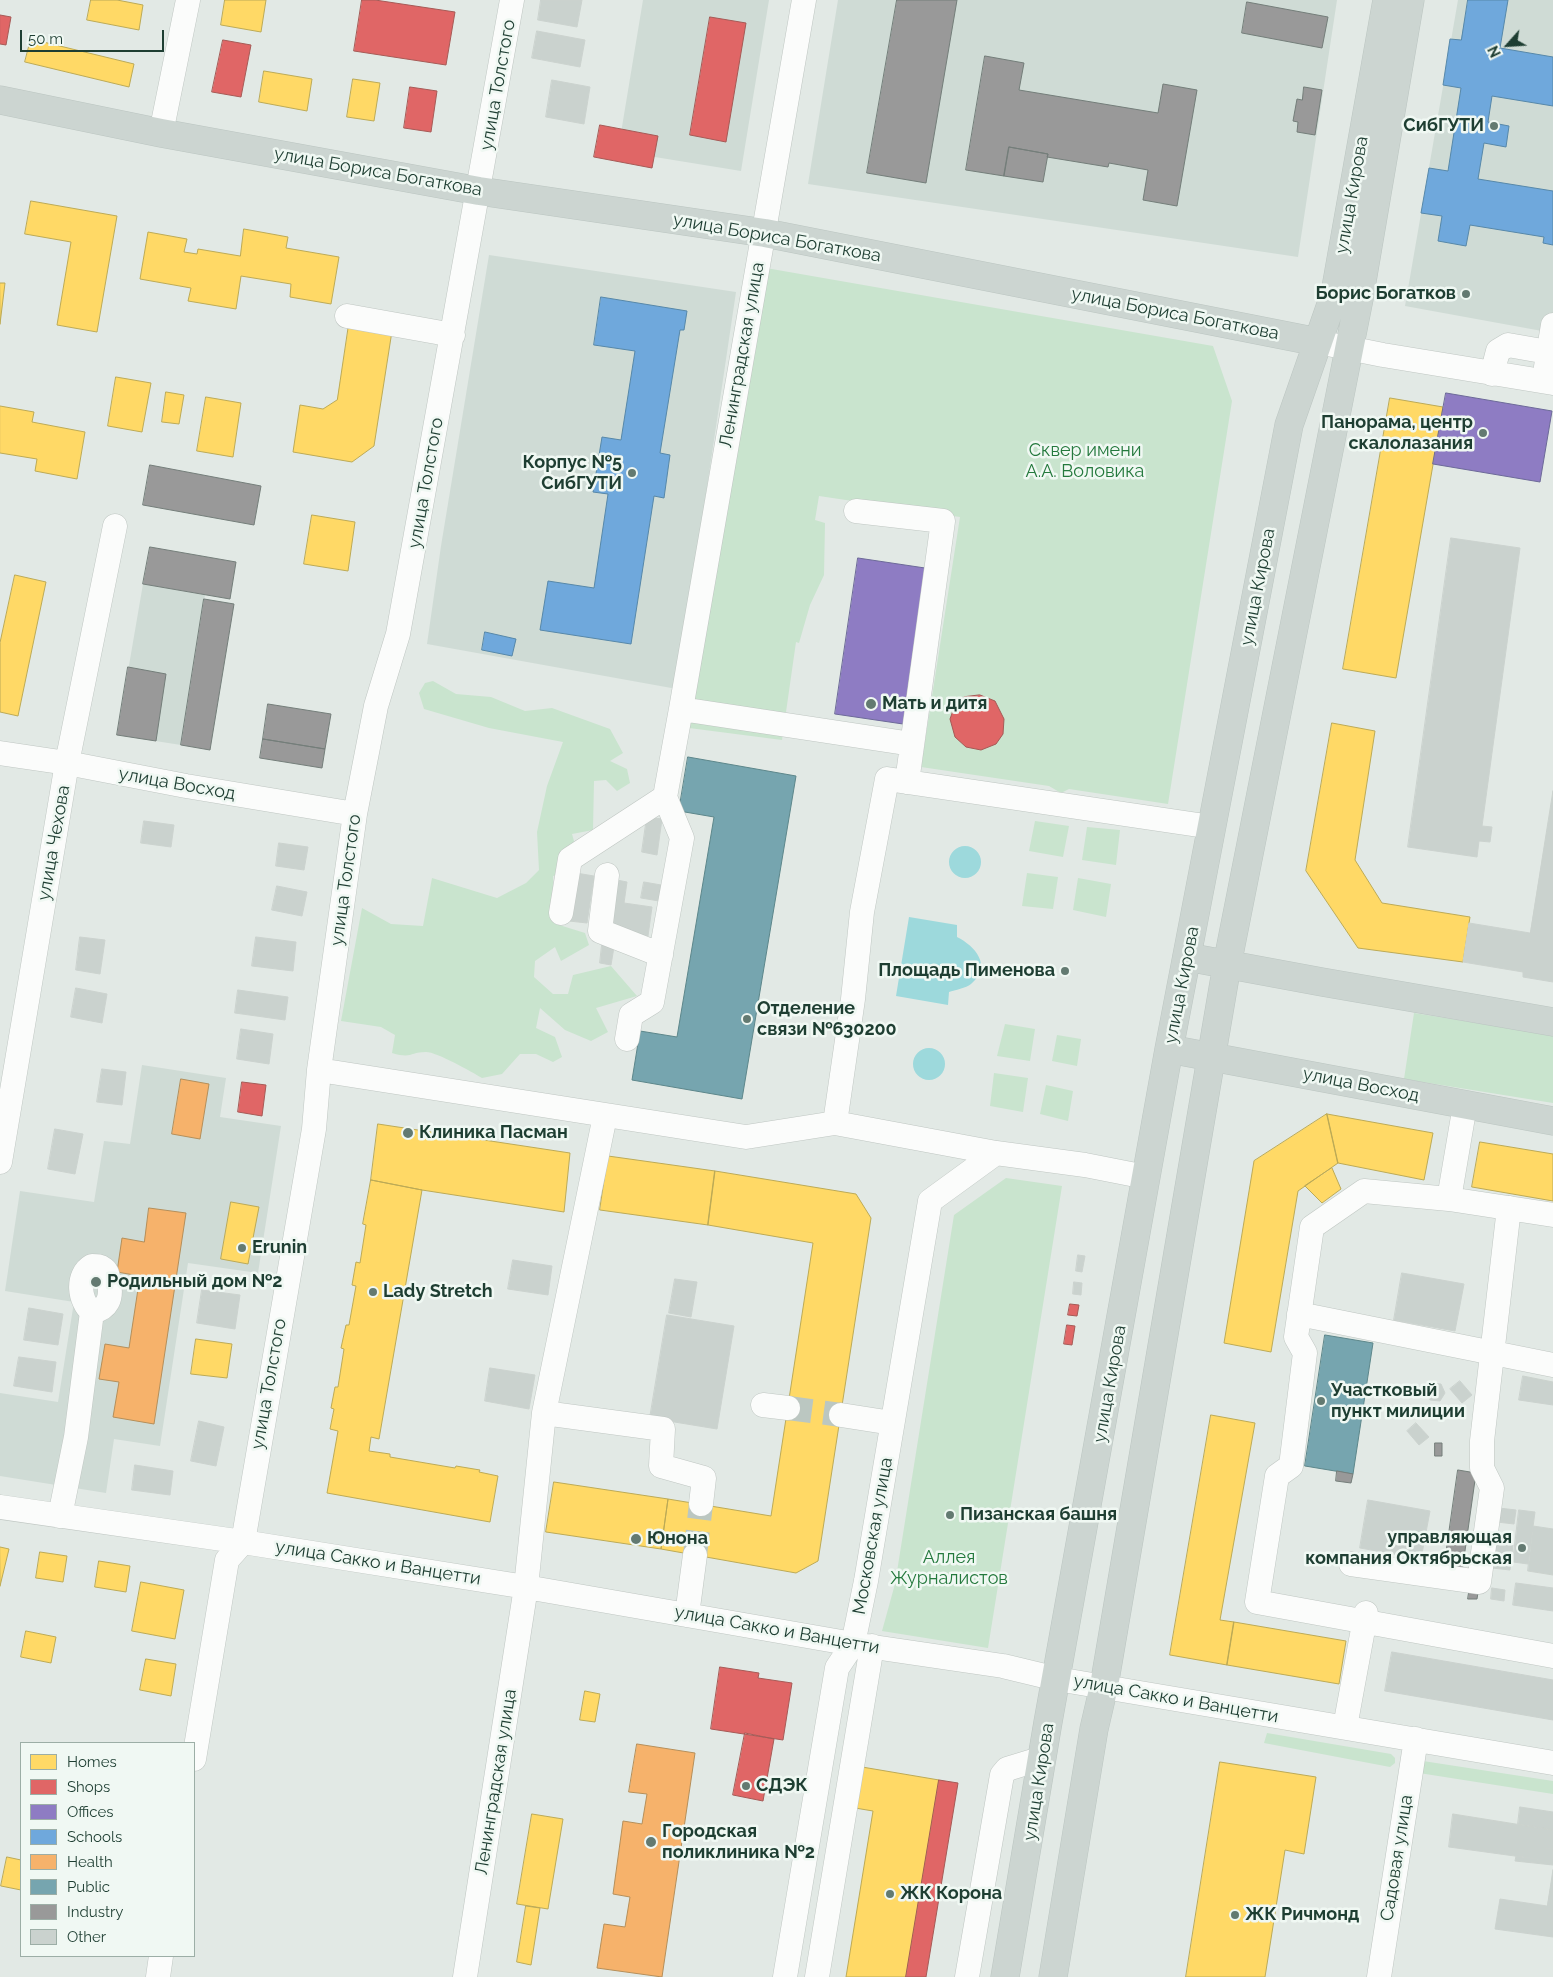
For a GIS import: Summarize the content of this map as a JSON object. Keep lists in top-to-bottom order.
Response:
{
  "streets": {
    "main road": ["улица Бориса Богаткова", "улица Кирова", "улица Восход"],
    "street": [
      "улица Толстого",
      "Ленинградская улица",
      "улица Чехова",
      "Московская улица",
      "улица Сакко и Ванцетти",
      "Садовая улица"
    ]
  },
  "crossings": [
    ["улица Толстого", "улица Бориса Богаткова"],
    ["улица Толстого", "улица Восход"],
    ["улица Толстого", "улица Сакко и Ванцетти"],
    ["улица Бориса Богаткова", "улица Кирова"],
    ["улица Бориса Богаткова", "Ленинградская улица"],
    ["улица Кирова", "улица Восход"],
    ["улица Кирова", "улица Сакко и Ванцетти"],
    ["Ленинградская улица", "улица Сакко и Ванцетти"],
    ["улица Восход", "улица Чехова"],
    ["Московская улица", "улица Сакко и Ванцетти"],
    ["улица Сакко и Ванцетти", "Садовая улица"]
  ],
  "parks": ["Cквер имени А.А. Воловика", "Аллея Журналистов"],
  "places": [
    "СибГУТИ",
    "Борис Богатков",
    "Панорама, центр скалолазания",
    "Корпус №5 СибГУТИ",
    "Мать и дитя",
    "Площадь Пименова",
    "Отделение связи №630200",
    "Клиника Пасман",
    "Erunin",
    "Родильный дом №2",
    "Lady Stretch",
    "Участковый пункт милиции",
    "Пизанская башня",
    "Юнона",
    "управляющая компания Октябрьская",
    "СДЭК",
    "Городская поликлиника №2",
    "ЖК Корона",
    "ЖК Ричмонд"
  ],
  "legend": [
    "Homes",
    "Shops",
    "Offices",
    "Schools",
    "Health",
    "Public",
    "Industry",
    "Other"
  ],
  "scale_bar": "50 m",
  "north": "bottom left"
}
